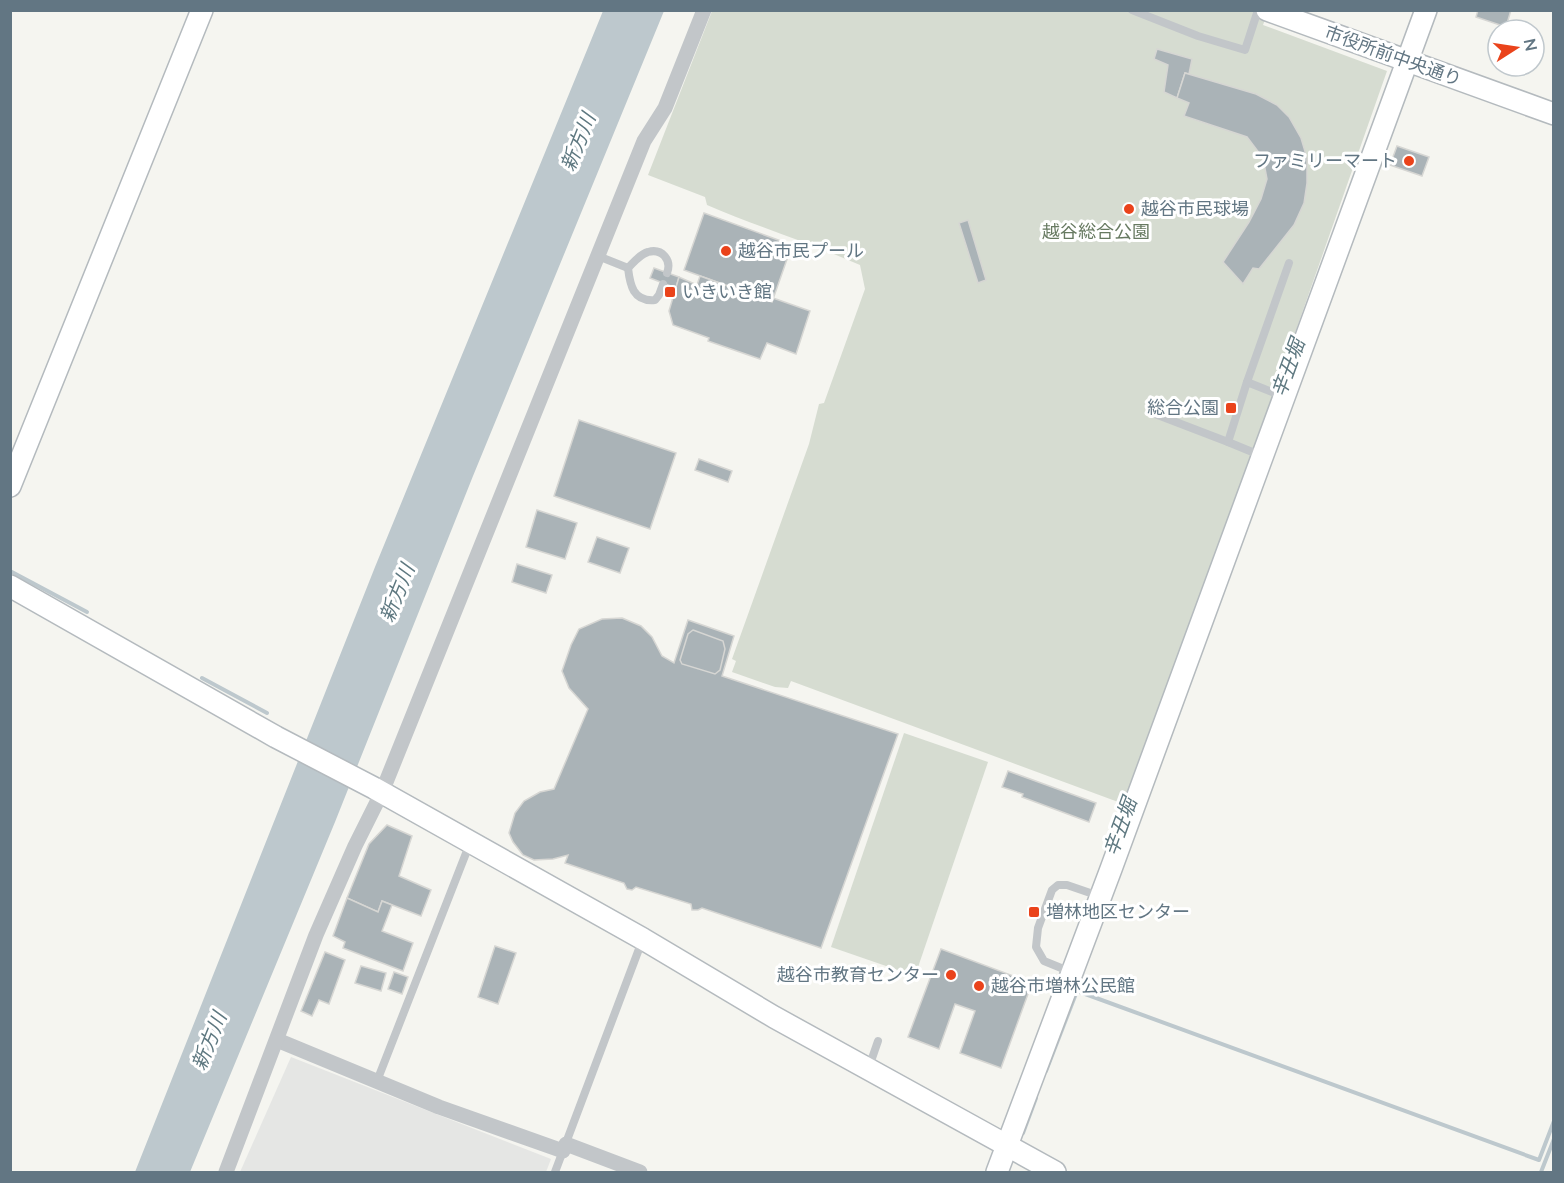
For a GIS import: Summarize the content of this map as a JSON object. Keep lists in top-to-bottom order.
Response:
{
  "streets": {
    "street": ["市役所前中央通り"]
  },
  "water": ["新方川", "辛丑堀"],
  "parks": ["越谷総合公園"],
  "places": {
    "other": [
      "ファミリーマート",
      "越谷市民球場",
      "越谷市民プール",
      "越谷市教育センター",
      "越谷市増林公民館"
    ],
    "transit": ["いきいき館", "総合公園", "増林地区センター"]
  },
  "north": "right"
}
